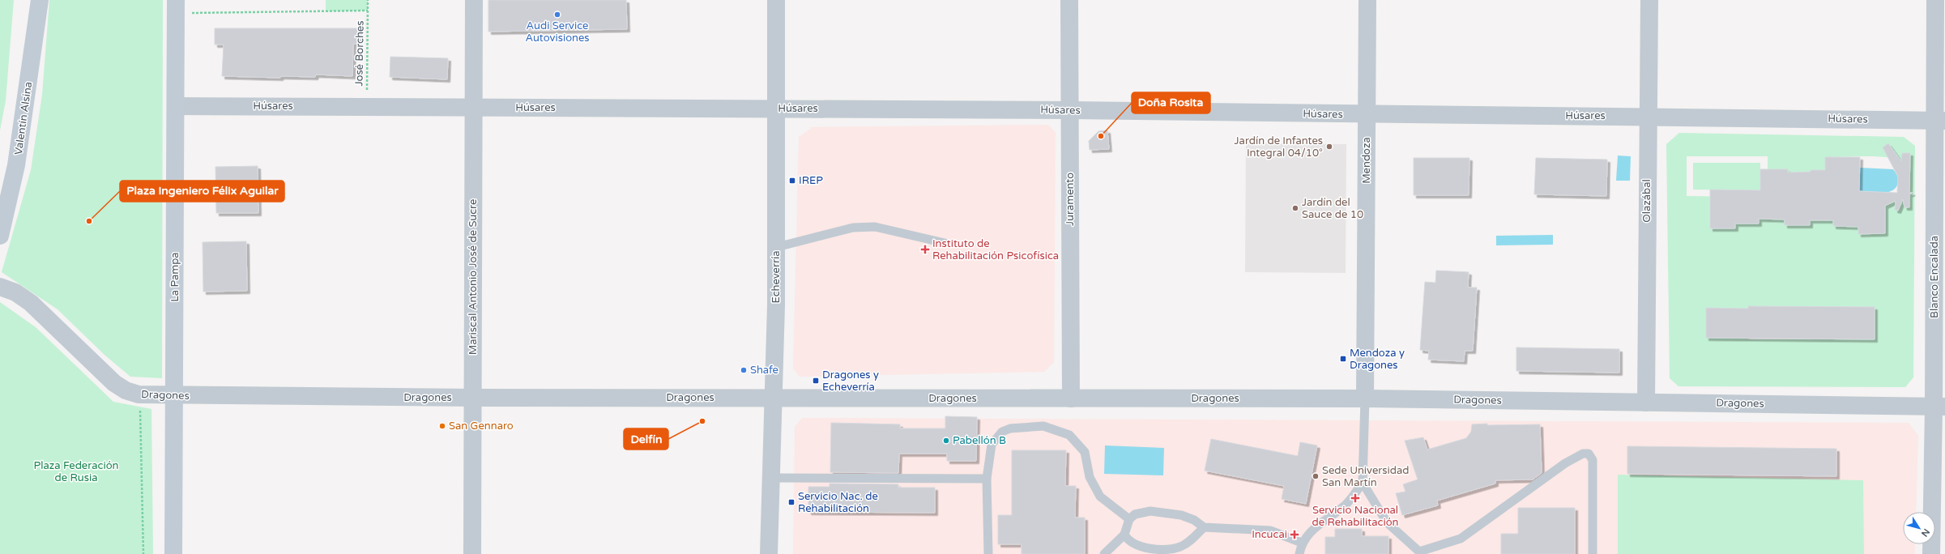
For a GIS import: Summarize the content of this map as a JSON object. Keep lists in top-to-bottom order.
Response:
{
  "streets": {
    "street": [
      "Húsares",
      "Valentín Alsina",
      "Mendoza",
      "Juramento",
      "Olazábal",
      "La Pampa",
      "Mariscal Antonio José de Sucre",
      "Echeverría",
      "Blanco Encalada",
      "Dragones"
    ],
    "path": ["José Borches"]
  },
  "crossings": [
    ["José Borches", "Húsares"],
    ["Húsares", "Mendoza"],
    ["Húsares", "Juramento"],
    ["Húsares", "Olazábal"],
    ["Húsares", "La Pampa"],
    ["Húsares", "Mariscal Antonio José de Sucre"],
    ["Húsares", "Echeverría"],
    ["Húsares", "Blanco Encalada"],
    ["Mendoza", "Dragones"],
    ["Juramento", "Dragones"],
    ["Olazábal", "Dragones"],
    ["La Pampa", "Dragones"],
    ["Mariscal Antonio José de Sucre", "Dragones"],
    ["Echeverría", "Dragones"],
    ["Blanco Encalada", "Dragones"]
  ],
  "parks": ["Plaza Federación de Rusia"],
  "places": {
    "other": [
      "Audi Service Autovisiones",
      "Doña Rosita",
      "Jardín de Infantes Integral 04/10°",
      "Jardín del Sauce de 10",
      "Plaza Ingeniero Félix Aguilar",
      "Shafe",
      "Delfín",
      "San Gennaro",
      "Pabellón B",
      "Sede Universidad San Martín"
    ],
    "transit": [
      "IREP",
      "Mendoza y Dragones",
      "Dragones y Echeverría",
      "Servicio Nac. de Rehabilitación"
    ],
    "health": ["Instituto de Rehabilitación Psicofísica", "Servicio Nacional de Rehabilitación", "Incucai"]
  },
  "north": "bottom right"
}
